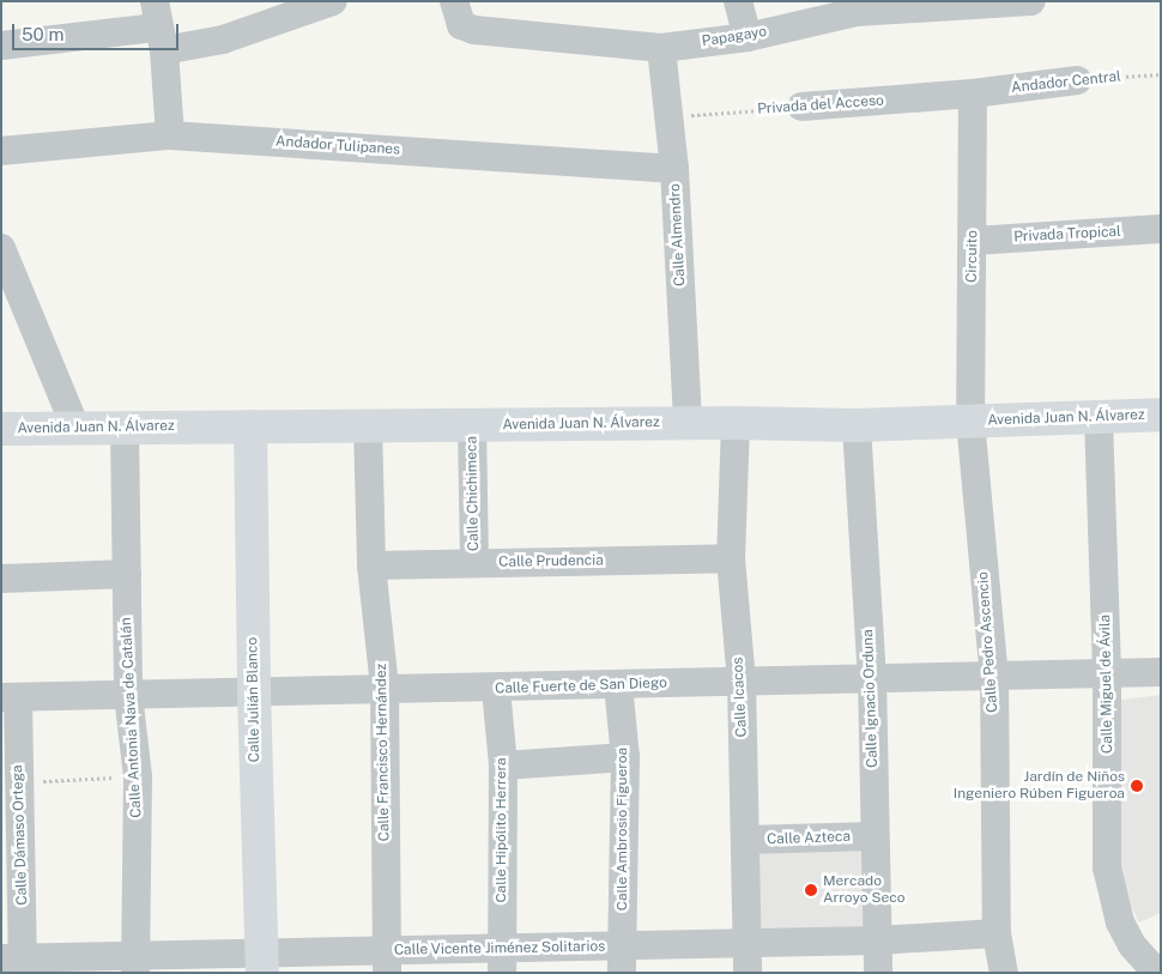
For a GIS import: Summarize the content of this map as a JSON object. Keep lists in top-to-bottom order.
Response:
{
  "streets": {
    "main road": ["Avenida Juan N. Álvarez", "Calle Julián Blanco"],
    "street": [
      "Papagayo",
      "Andador Central",
      "Privada del Acceso",
      "Andador Tulipanes",
      "Calle Almendro",
      "Privada Tropical",
      "Circuito",
      "Calle Chichimeca",
      "Calle Prudencia",
      "Calle Pedro Ascencio",
      "Calle Miguel de Ávila",
      "Calle Fuerte de San Diego",
      "Calle Icacos",
      "Calle Ignacio Orduna",
      "Calle Antonia Nava de Catalán",
      "Calle Francisco Hernández",
      "Calle Ambrosio Figueroa",
      "Calle Hipólito Herrera",
      "Calle Dámaso Ortega",
      "Calle Azteca",
      "Calle Vicente Jiménez Solitarios"
    ]
  },
  "crossings": [
    ["Papagayo", "Calle Almendro"],
    ["Andador Central", "Privada del Acceso"],
    ["Andador Central", "Circuito"],
    ["Privada del Acceso", "Calle Almendro"],
    ["Privada del Acceso", "Circuito"],
    ["Andador Tulipanes", "Calle Almendro"],
    ["Calle Almendro", "Avenida Juan N. Álvarez"],
    ["Privada Tropical", "Circuito"],
    ["Circuito", "Avenida Juan N. Álvarez"],
    ["Circuito", "Calle Pedro Ascencio"],
    ["Avenida Juan N. Álvarez", "Calle Chichimeca"],
    ["Avenida Juan N. Álvarez", "Calle Pedro Ascencio"],
    ["Avenida Juan N. Álvarez", "Calle Miguel de Ávila"],
    ["Avenida Juan N. Álvarez", "Calle Icacos"],
    ["Avenida Juan N. Álvarez", "Calle Ignacio Orduna"],
    ["Avenida Juan N. Álvarez", "Calle Julián Blanco"],
    ["Avenida Juan N. Álvarez", "Calle Antonia Nava de Catalán"],
    ["Avenida Juan N. Álvarez", "Calle Francisco Hernández"],
    ["Calle Chichimeca", "Calle Prudencia"],
    ["Calle Prudencia", "Calle Icacos"],
    ["Calle Prudencia", "Calle Francisco Hernández"],
    ["Calle Pedro Ascencio", "Calle Fuerte de San Diego"],
    ["Calle Pedro Ascencio", "Calle Vicente Jiménez Solitarios"],
    ["Calle Miguel de Ávila", "Calle Fuerte de San Diego"],
    ["Calle Fuerte de San Diego", "Calle Icacos"],
    ["Calle Fuerte de San Diego", "Calle Ignacio Orduna"],
    ["Calle Fuerte de San Diego", "Calle Julián Blanco"],
    ["Calle Fuerte de San Diego", "Calle Antonia Nava de Catalán"],
    ["Calle Fuerte de San Diego", "Calle Francisco Hernández"],
    ["Calle Fuerte de San Diego", "Calle Ambrosio Figueroa"],
    ["Calle Fuerte de San Diego", "Calle Hipólito Herrera"],
    ["Calle Fuerte de San Diego", "Calle Dámaso Ortega"],
    ["Calle Icacos", "Calle Azteca"],
    ["Calle Icacos", "Calle Vicente Jiménez Solitarios"],
    ["Calle Ignacio Orduna", "Calle Azteca"],
    ["Calle Ignacio Orduna", "Calle Vicente Jiménez Solitarios"],
    ["Calle Julián Blanco", "Calle Vicente Jiménez Solitarios"],
    ["Calle Antonia Nava de Catalán", "Calle Vicente Jiménez Solitarios"],
    ["Calle Francisco Hernández", "Calle Vicente Jiménez Solitarios"],
    ["Calle Ambrosio Figueroa", "Calle Vicente Jiménez Solitarios"],
    ["Calle Hipólito Herrera", "Calle Vicente Jiménez Solitarios"],
    ["Calle Dámaso Ortega", "Calle Vicente Jiménez Solitarios"]
  ],
  "places": ["Jardín de Niños Ingeniero Rúben Figueroa", "Mercado Arroyo Seco"],
  "scale_bar": "50 m"
}
